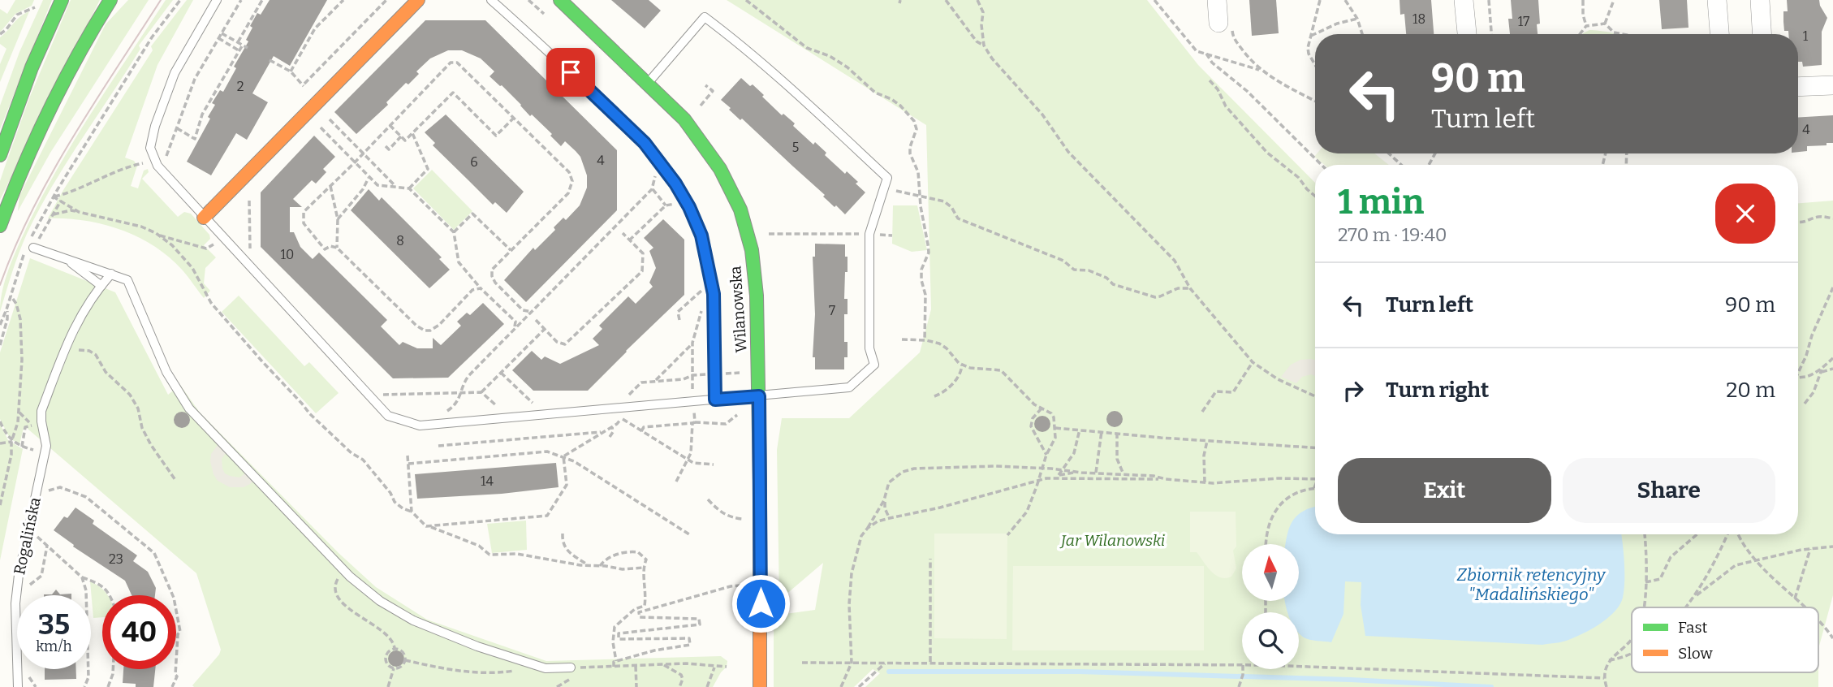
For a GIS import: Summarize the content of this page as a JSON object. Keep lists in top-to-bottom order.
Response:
{
  "streets": {
    "street": ["Wilanowska"],
    "lane": ["Rogalińska"]
  },
  "water": ["Zbiornik retencyjny \"Madalińskiego\""],
  "parks": ["Jar Wilanowski"],
  "house_numbers": [
    "18",
    "17",
    "1",
    "2",
    "4",
    "5",
    "4",
    "6",
    "8",
    "10",
    "7",
    "14",
    "23"
  ],
  "legend": ["Fast", "Slow"],
  "north": "top",
  "page": {
    "turn": ["90 m", "Turn left"],
    "heading": ["1 min", "270 m · 19:40"],
    "list": [
      {
        "name": "Turn left",
        "value": "90 m"
      },
      {
        "name": "Turn right",
        "value": "20 m"
      }
    ],
    "buttons": ["Exit", "Share"],
    "speed": "35 km/h",
    "limit": "40"
  }
}
